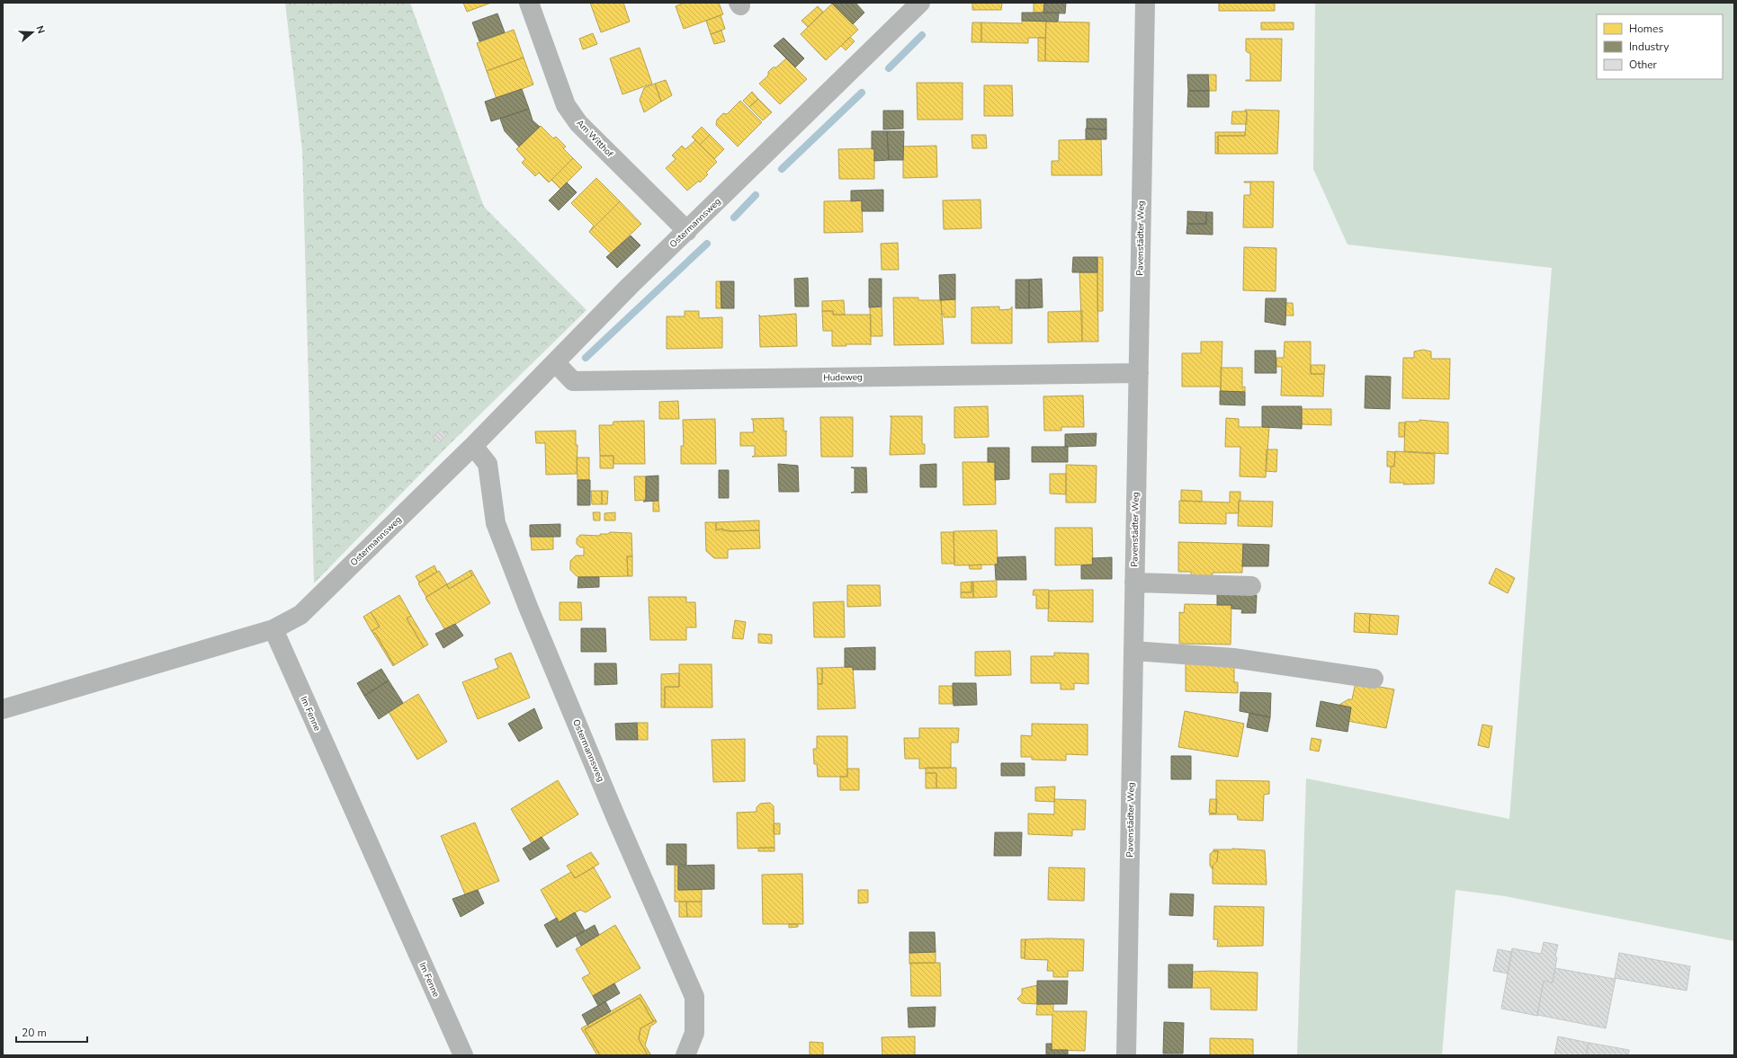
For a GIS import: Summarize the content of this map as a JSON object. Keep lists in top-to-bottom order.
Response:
{
  "streets": {
    "street": [
      "Am Witthof",
      "Ostermannsweg",
      "Pavenstädter Weg",
      "Hudeweg",
      "Im Fenne"
    ]
  },
  "crossings": [
    ["Am Witthof", "Ostermannsweg"],
    ["Ostermannsweg", "Hudeweg"],
    ["Ostermannsweg", "Im Fenne"],
    ["Pavenstädter Weg", "Hudeweg"]
  ],
  "legend": ["Homes", "Industry", "Other"],
  "scale_bar": "20 m",
  "north": "right"
}
